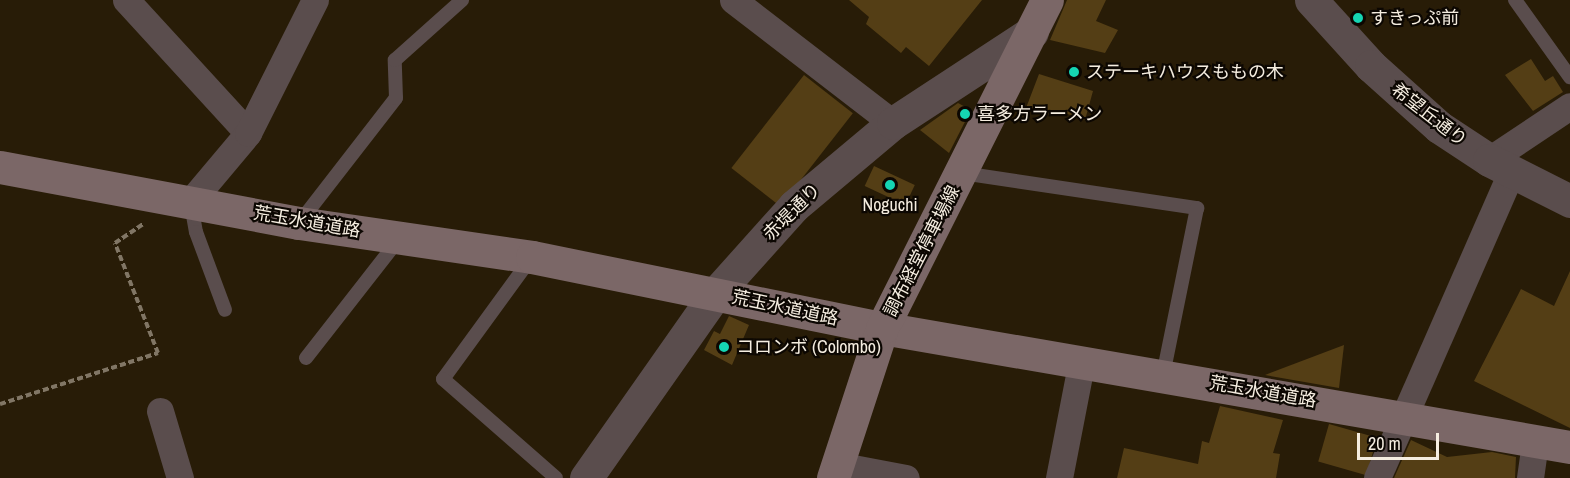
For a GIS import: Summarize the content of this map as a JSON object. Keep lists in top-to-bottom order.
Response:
{
  "streets": {
    "main road": ["荒玉水道道路", "調布経堂停車場線"],
    "street": ["希望丘通り", "赤堤通り"]
  },
  "crossings": [
    ["赤堤通り", "荒玉水道道路"],
    ["赤堤通り", "調布経堂停車場線"],
    ["荒玉水道道路", "調布経堂停車場線"]
  ],
  "places": [
    "すきっぷ前",
    "ステーキハウスももの木",
    "喜多方ラーメン",
    "Noguchi",
    "コロンボ (Colombo)"
  ],
  "scale_bar": "20 m"
}
